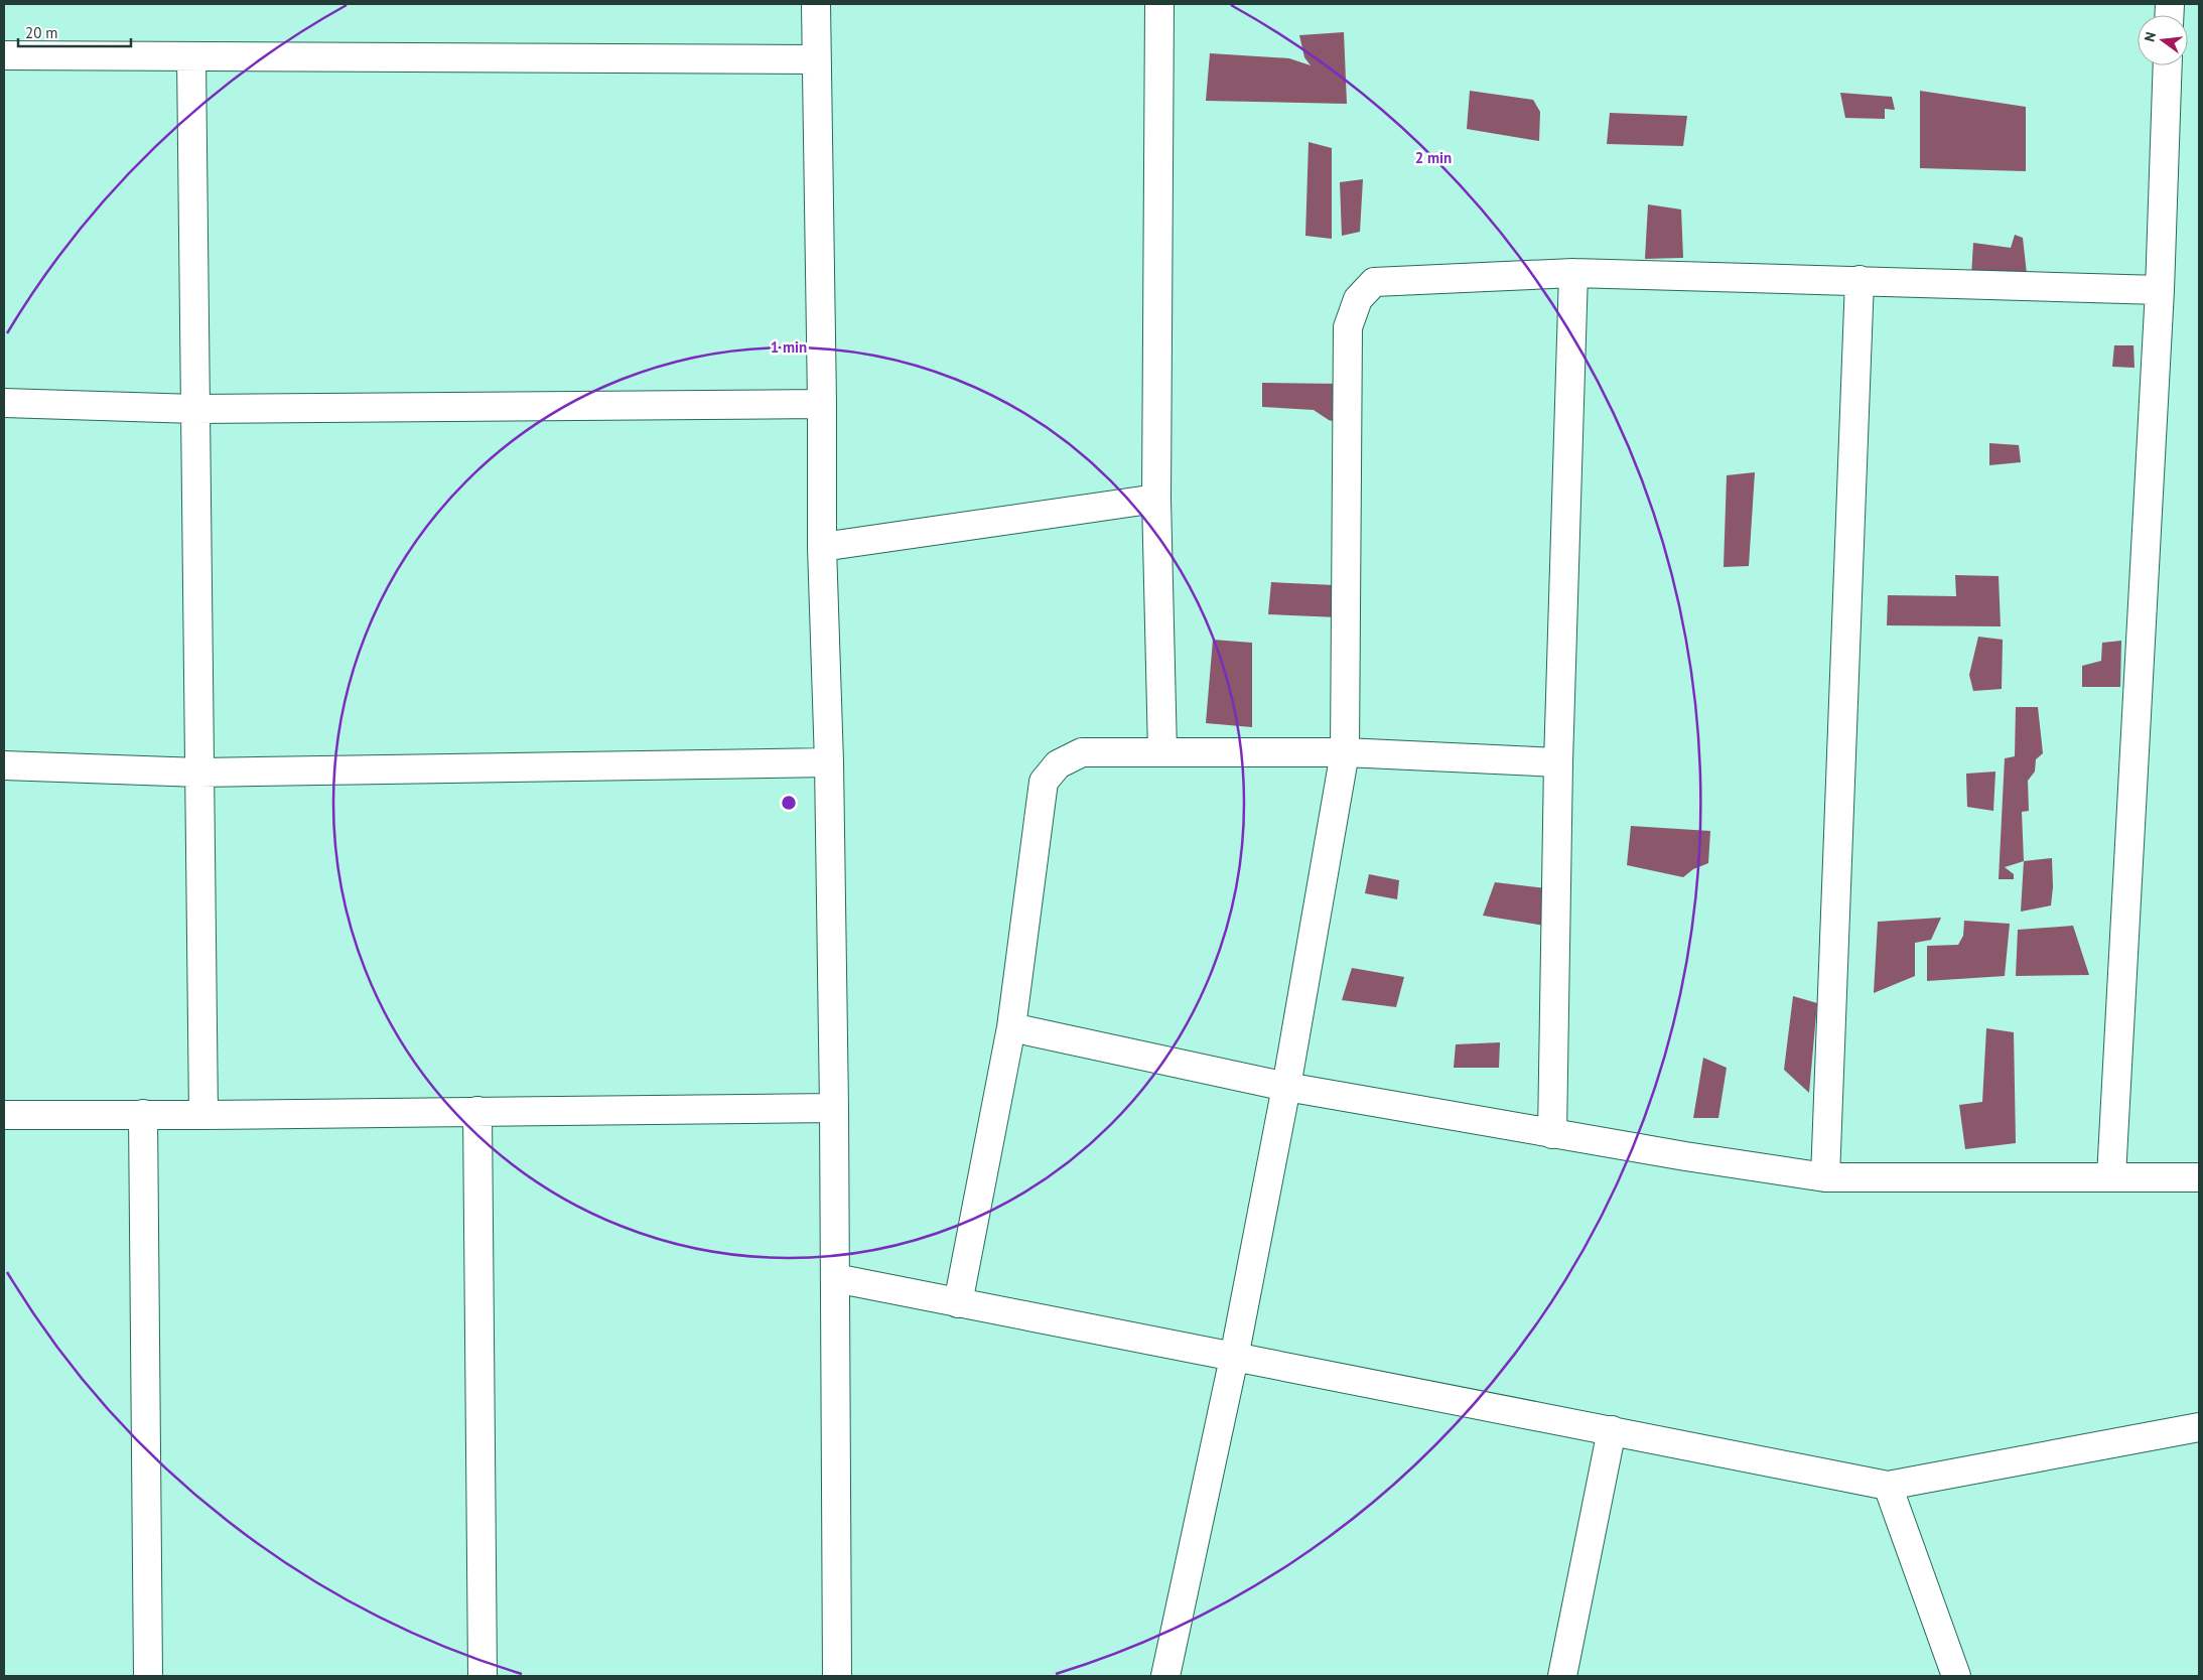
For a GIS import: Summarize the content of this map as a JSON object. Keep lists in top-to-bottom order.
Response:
{
  "scale_bar": "20 m",
  "north": "left",
  "rings": ["2 min", "1 min"]
}
